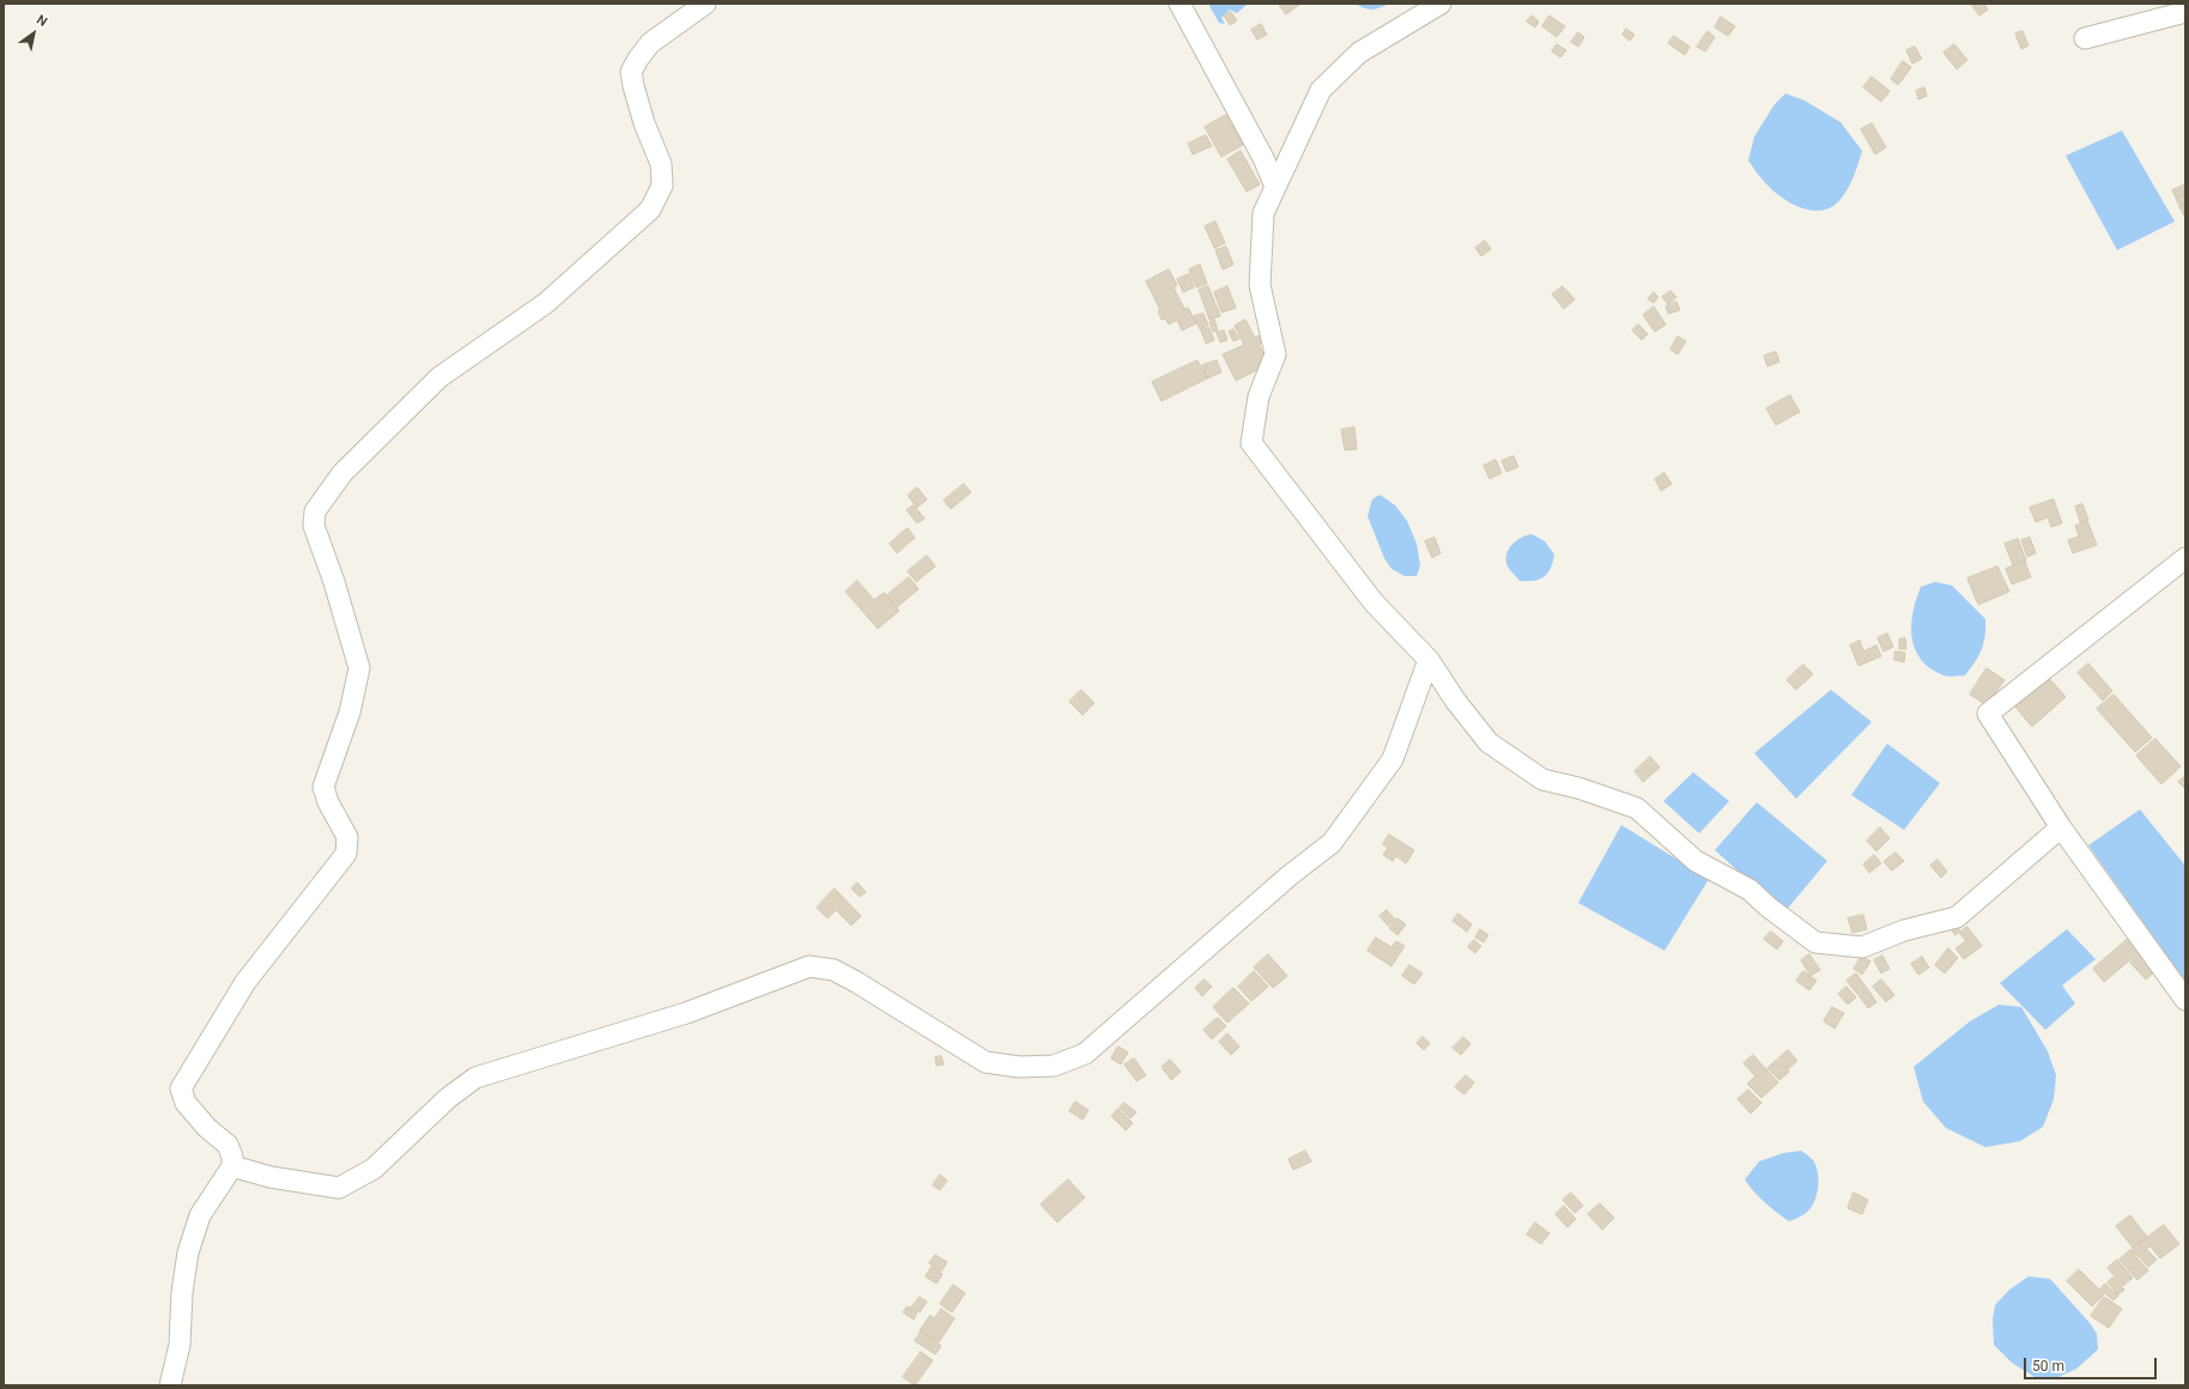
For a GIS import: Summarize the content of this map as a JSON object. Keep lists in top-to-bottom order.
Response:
{
  "scale_bar": "50 m",
  "north": "top right"
}
